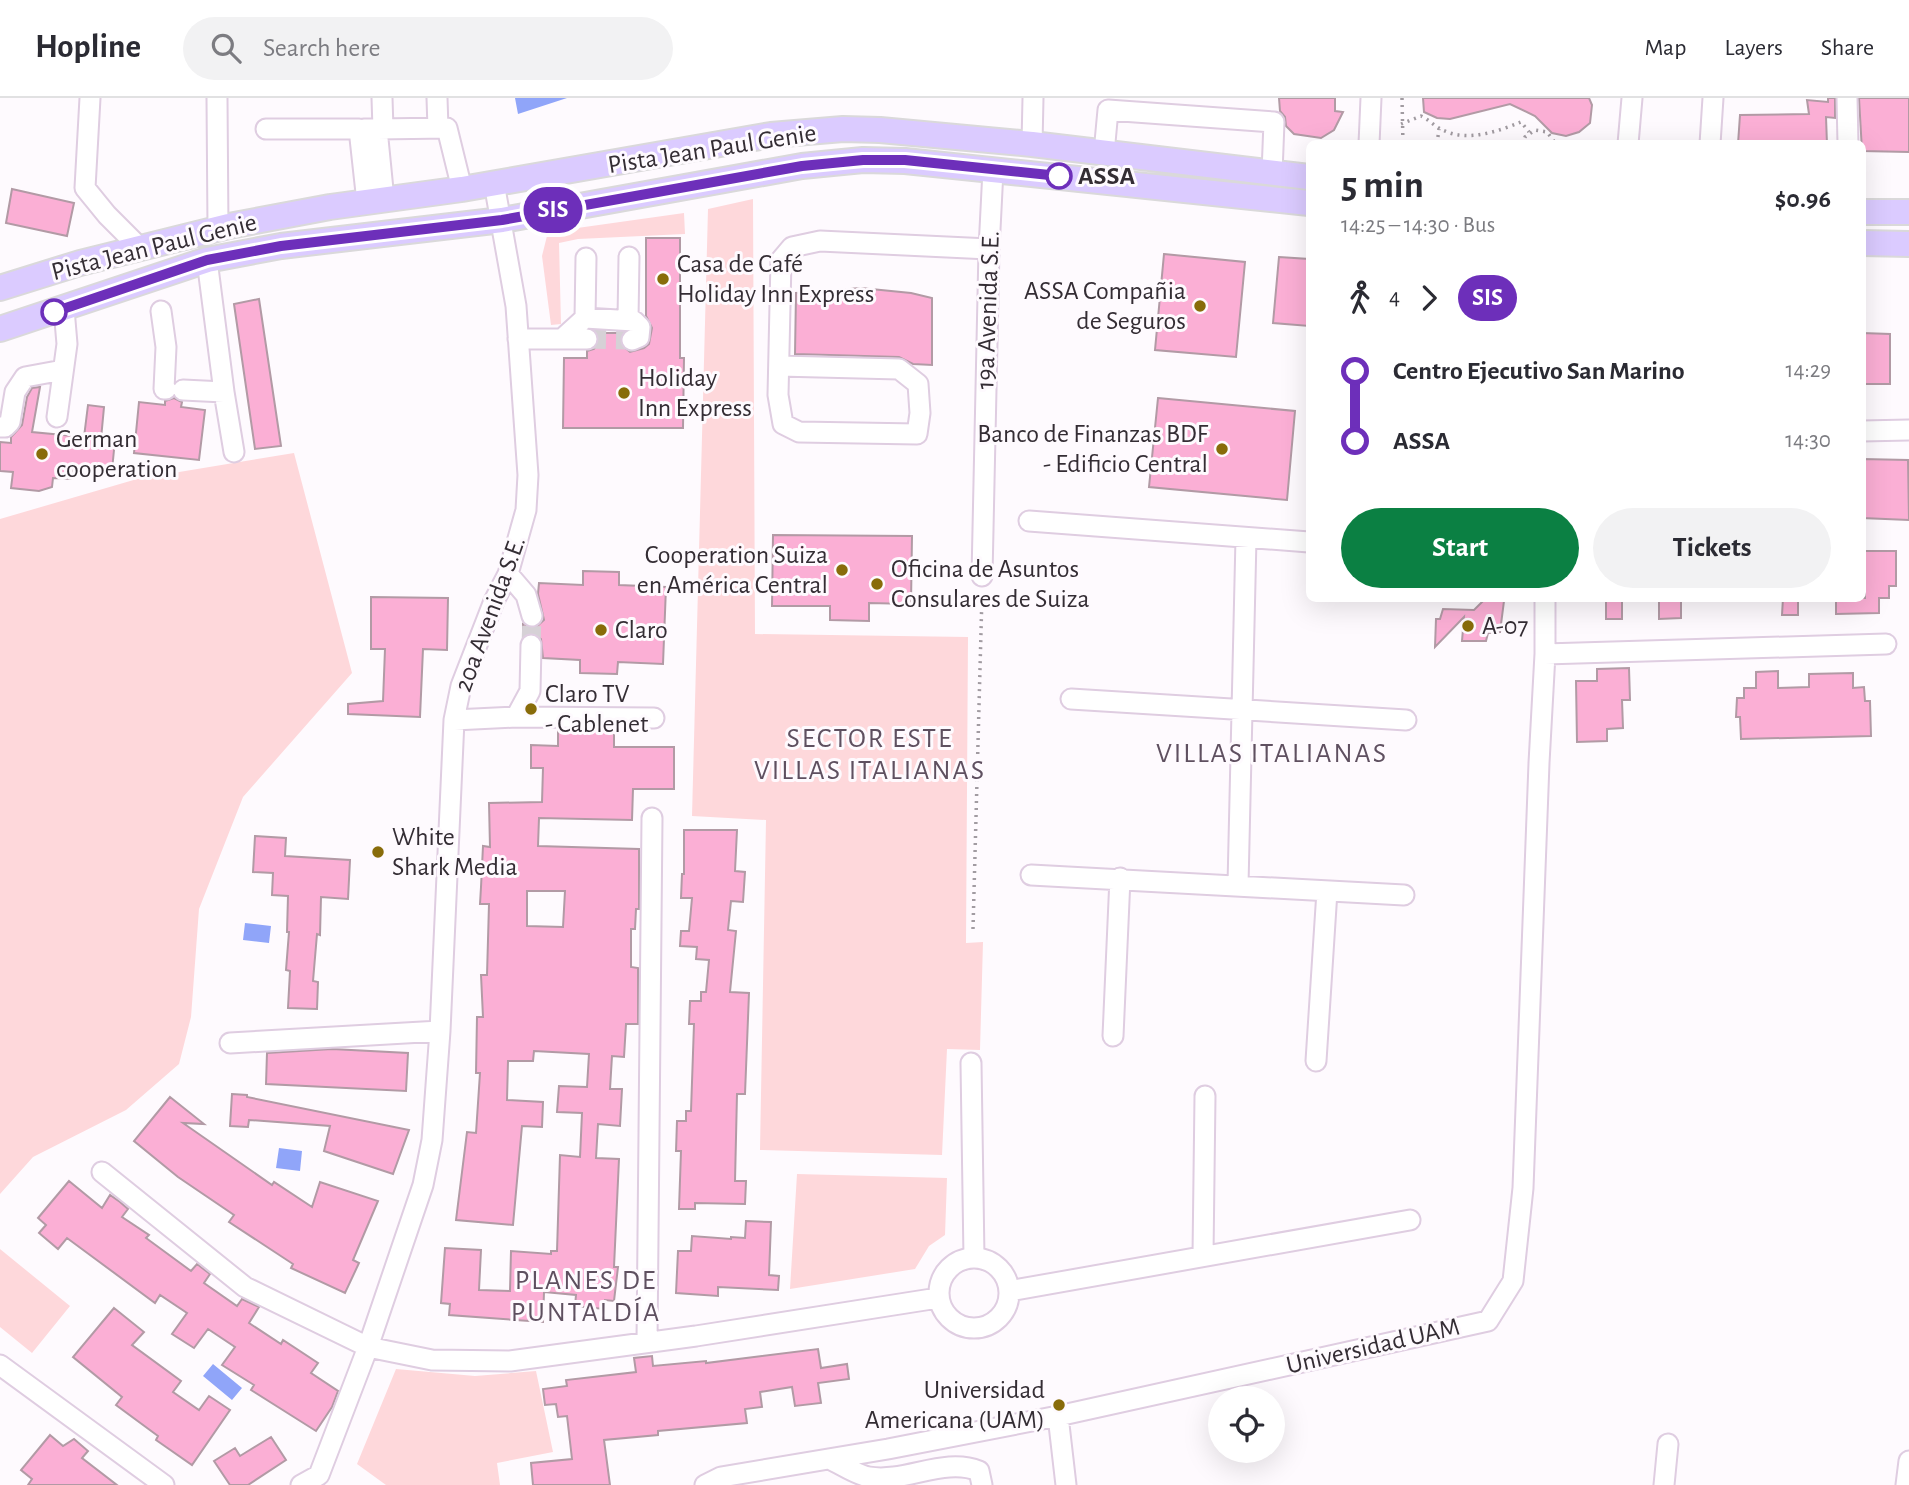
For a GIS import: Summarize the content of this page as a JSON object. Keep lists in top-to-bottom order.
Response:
{
  "streets": {
    "main road": ["Pista Jean Paul Genie"],
    "street": ["19a Avenida S.E.", "20a Avenida S.E.", "Universidad UAM"]
  },
  "crossings": [
    ["Pista Jean Paul Genie", "19a Avenida S.E."],
    ["Pista Jean Paul Genie", "20a Avenida S.E."]
  ],
  "districts": ["SECTOR ESTE VILLAS ITALIANAS", "VILLAS ITALIANAS", "PLANES DE PUNTALDÍA"],
  "places": [
    "ASSA",
    "Casa de Café Holiday Inn Express",
    "ASSA Compañia de Seguros",
    "Holiday Inn Express",
    "Banco de Finanzas BDF - Edificio Central",
    "German cooperation",
    "Cooperation Suiza en América Central",
    "Oficina de Asuntos Consulares de Suiza",
    "A-07",
    "Claro",
    "Claro TV - Cablenet",
    "White Shark Media",
    "Universidad Americana (UAM)"
  ],
  "lines": ["bus line SIS"],
  "page": {
    "header": "Hopline",
    "search": "Search here",
    "nav": ["Map", "Layers", "Share"],
    "on_map": "SIS",
    "heading": ["5 min", "14:25 – 14:30 · Bus", "$0.96"],
    "legs": ["4", "SIS"],
    "list": [
      {
        "name": "Centro Ejecutivo San Marino",
        "value": "14:29"
      },
      {
        "name": "ASSA",
        "value": "14:30"
      }
    ],
    "buttons": ["Start", "Tickets"]
  }
}
